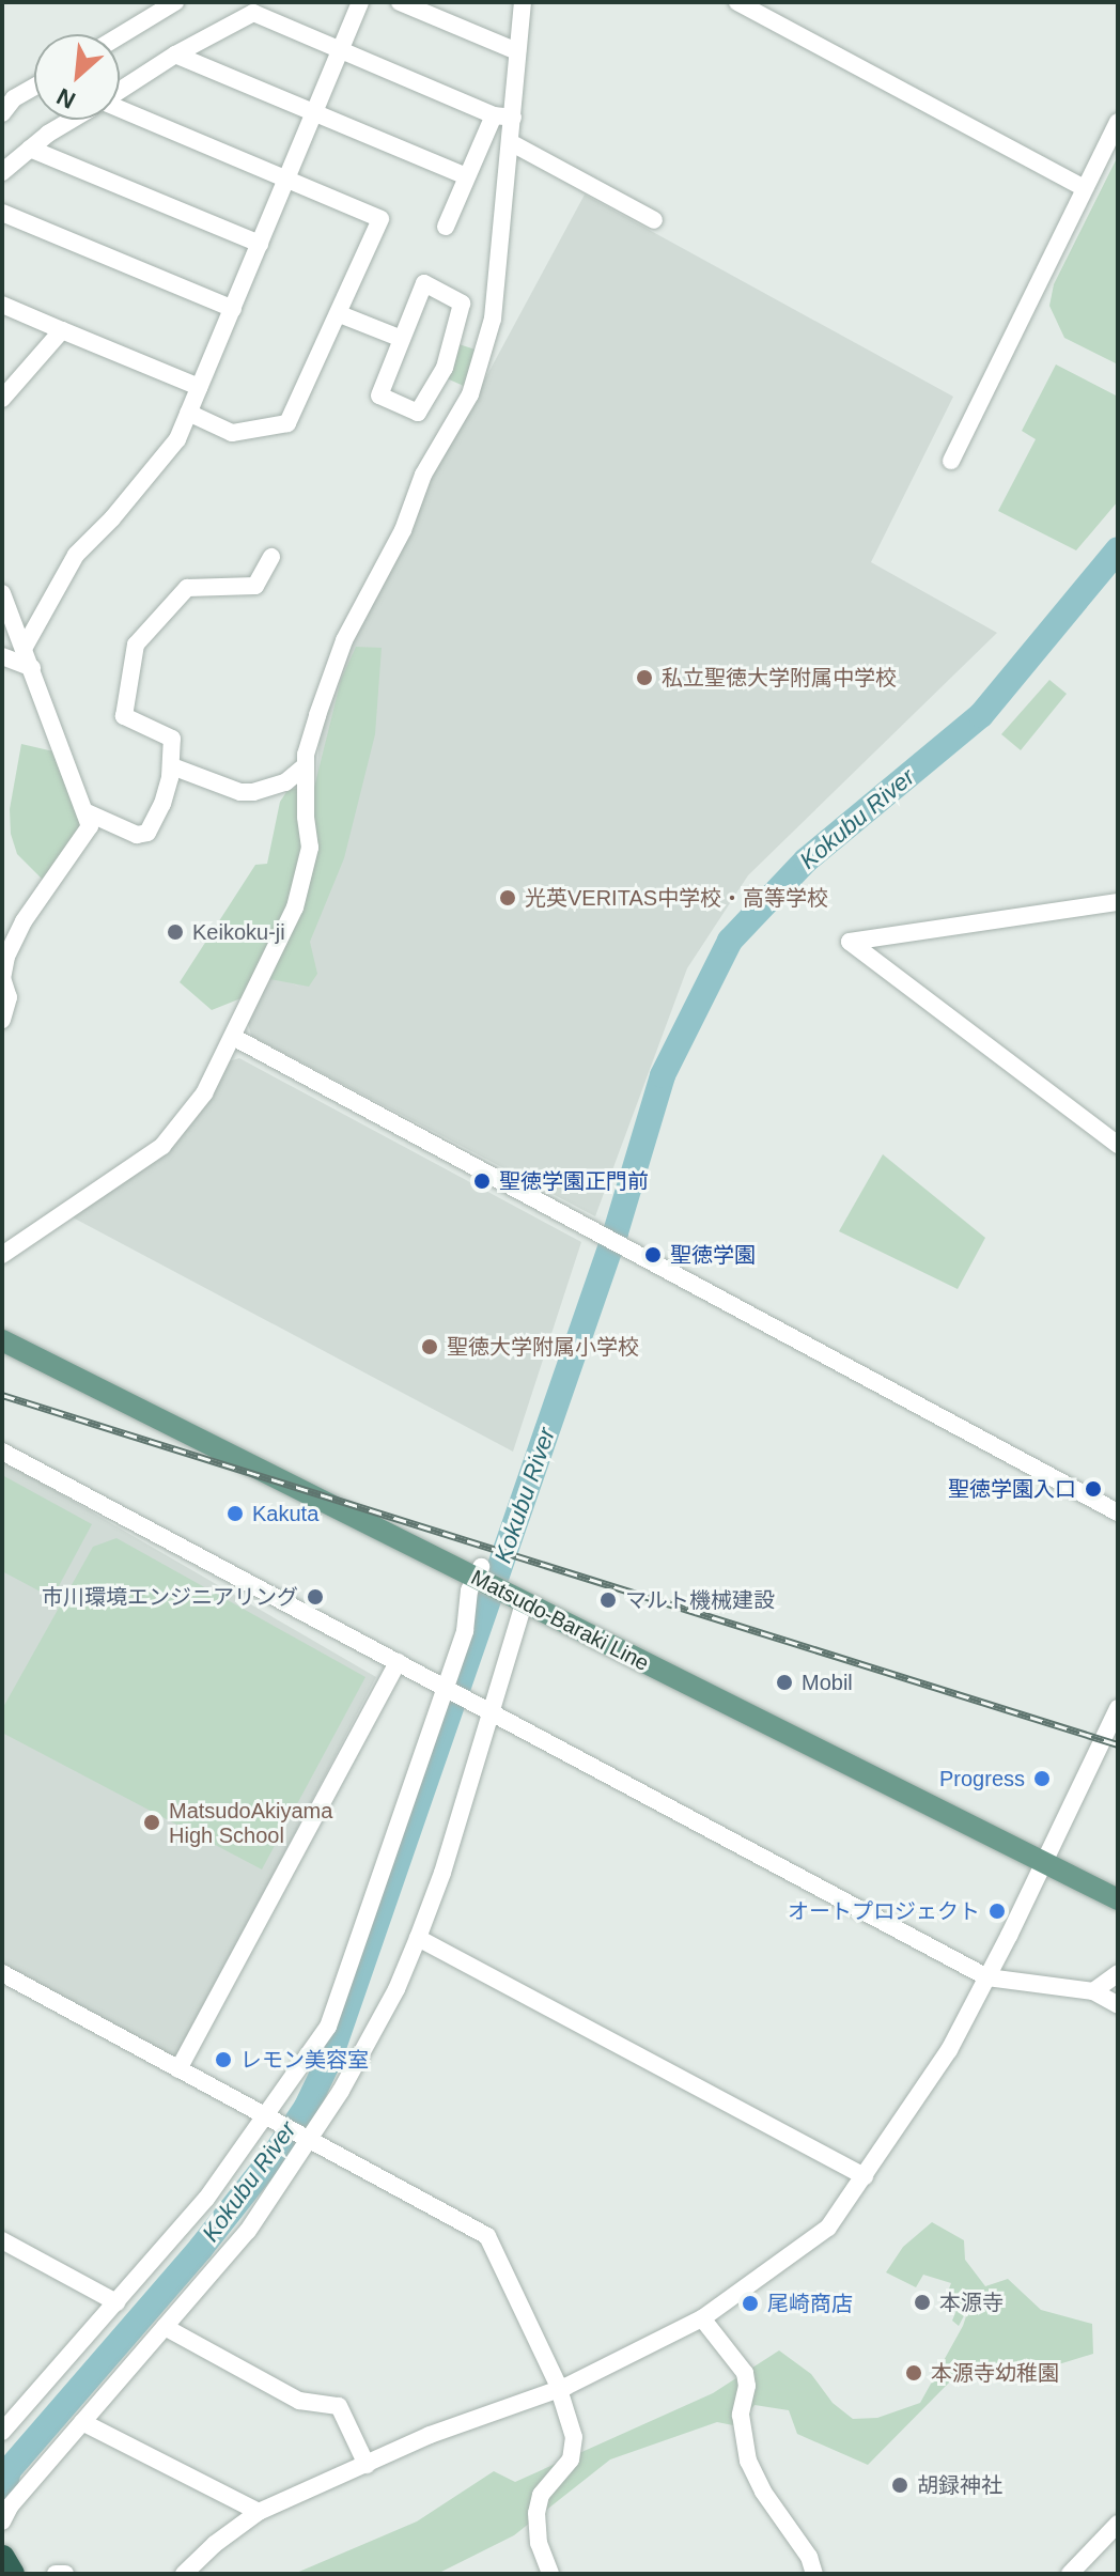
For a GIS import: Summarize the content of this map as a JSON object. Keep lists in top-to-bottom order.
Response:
{
  "streets": {
    "main road": ["Matsudo-Baraki Line"]
  },
  "water": ["Kokubu River"],
  "places": [
    "私立聖徳大学附属中学校",
    "光英VERITAS中学校・高等学校",
    "Keikoku-ji",
    "聖徳学園正門前",
    "聖徳学園",
    "聖徳大学附属小学校",
    "聖徳学園入口",
    "Kakuta",
    "市川環境エンジニアリング",
    "マルト機械建設",
    "Mobil",
    "Progress",
    "MatsudoAkiyama High School",
    "オートプロジェクト",
    "レモン美容室",
    "本源寺",
    "尾崎商店",
    "本源寺幼稚園",
    "胡録神社"
  ],
  "north": "bottom left"
}
